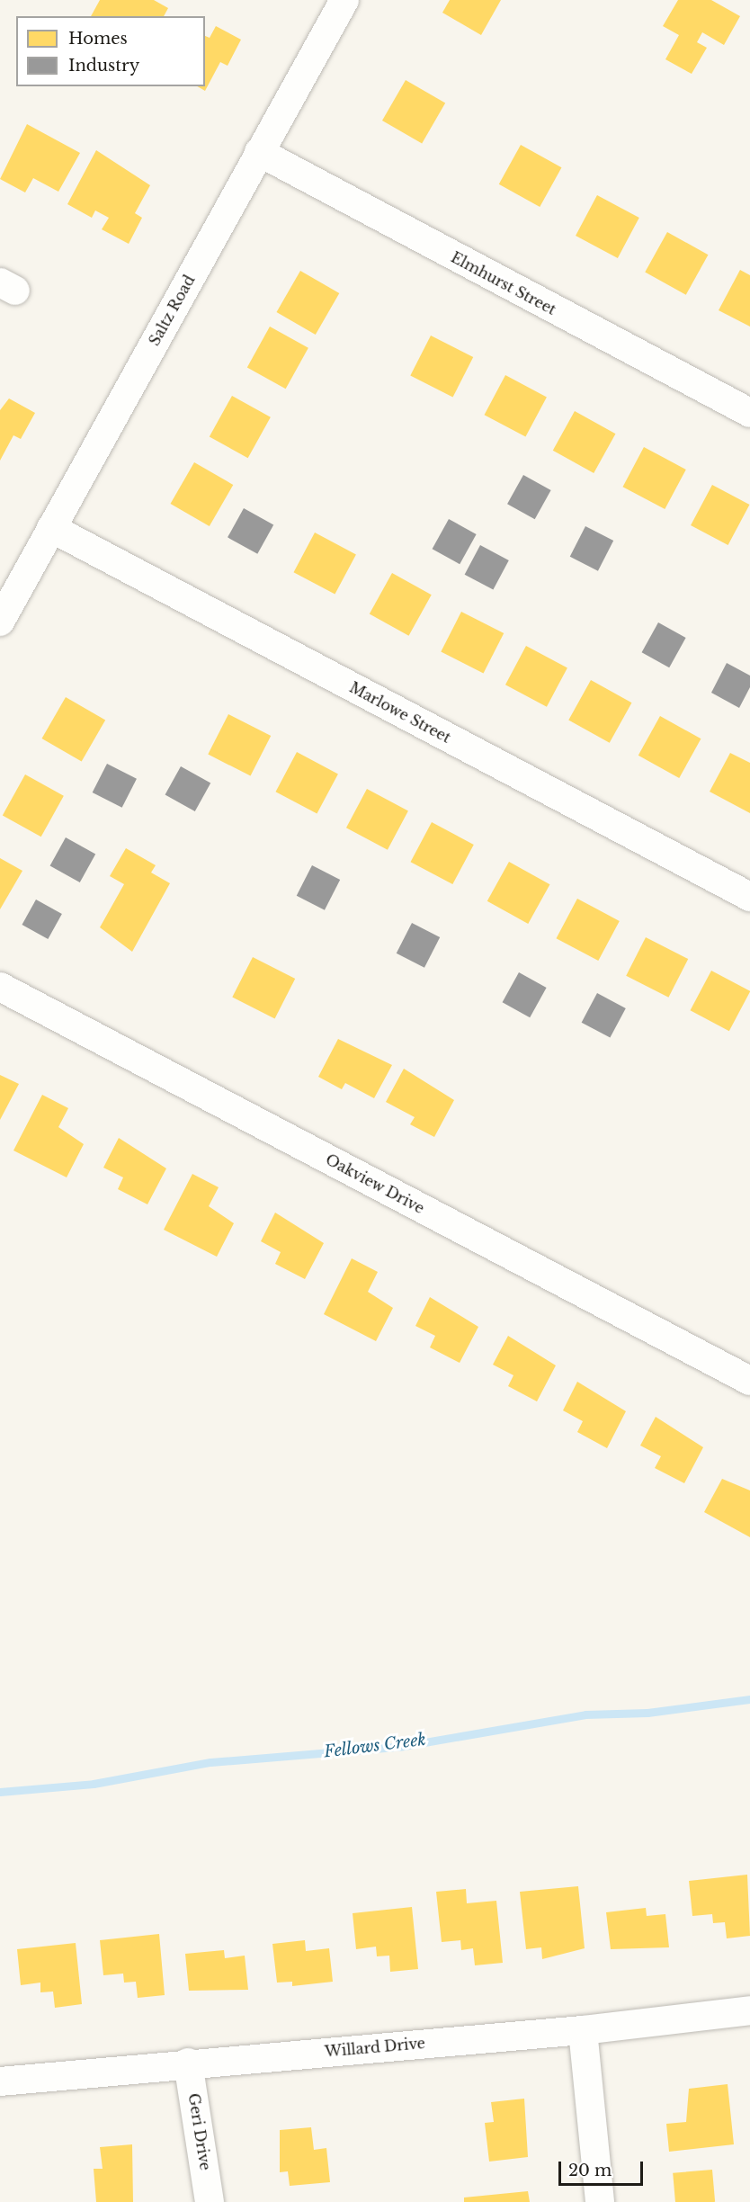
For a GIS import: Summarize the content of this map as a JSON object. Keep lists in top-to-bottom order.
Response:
{
  "streets": {
    "street": [
      "Elmhurst Street",
      "Saltz Road",
      "Marlowe Street",
      "Oakview Drive",
      "Willard Drive",
      "Geri Drive"
    ]
  },
  "crossings": [
    ["Elmhurst Street", "Saltz Road"],
    ["Saltz Road", "Marlowe Street"],
    ["Willard Drive", "Geri Drive"]
  ],
  "water": ["Fellows Creek"],
  "legend": ["Homes", "Industry"],
  "scale_bar": "20 m"
}
